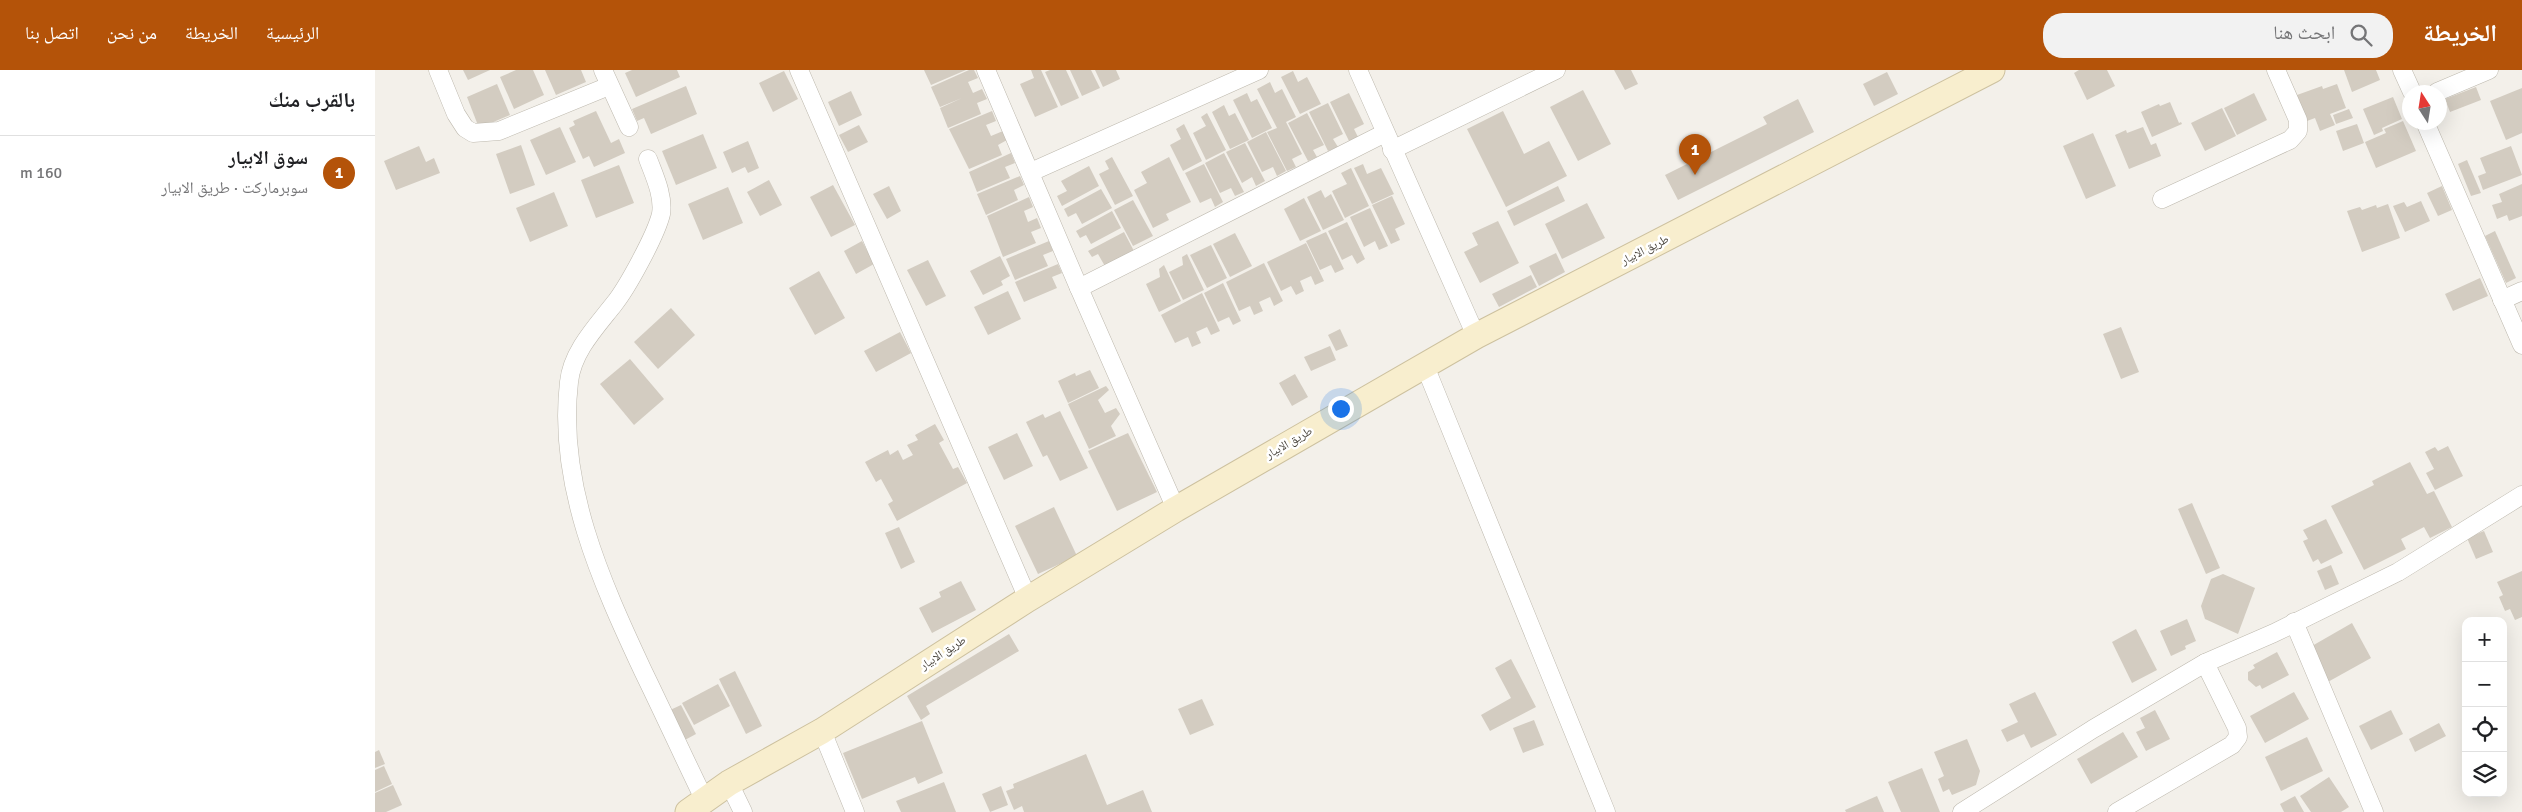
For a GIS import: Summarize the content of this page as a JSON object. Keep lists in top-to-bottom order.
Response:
{
  "streets": {
    "main road": ["طريق الابيار"]
  },
  "north": "top",
  "page": {
    "header": "الخريطة",
    "search": "ابحث هنا",
    "nav": [
      "الرئيسية",
      "الخريطة",
      "من نحن",
      "اتصل بنا"
    ],
    "heading": "بالقرب منك",
    "pins": "1",
    "list": [
      {
        "mark": "1",
        "name": "سوق الابيار",
        "note": "سوبرماركت · طريق الابيار",
        "value": "160 m"
      }
    ],
    "map_buttons": ["+", "−"]
  }
}
